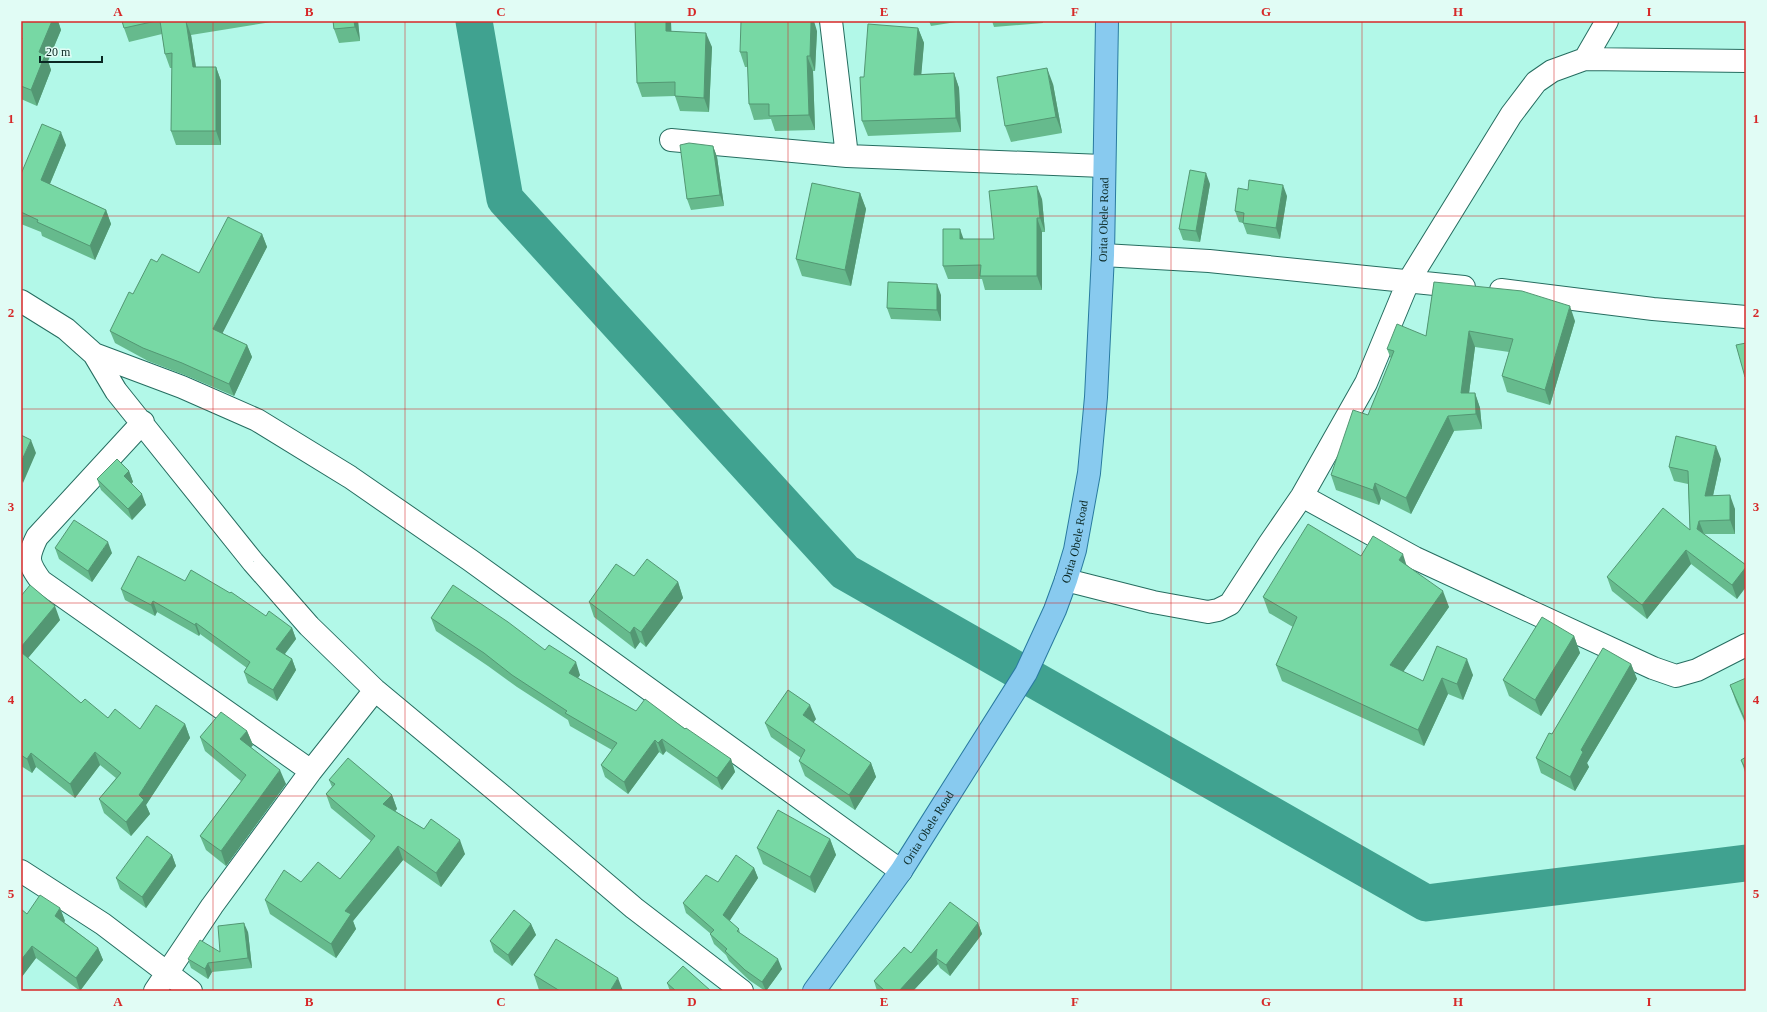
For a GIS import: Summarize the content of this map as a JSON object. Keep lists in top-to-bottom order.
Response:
{
  "streets": {
    "main road": ["Orita Obele Road"]
  },
  "scale_bar": "20 m",
  "grid": {
    "columns": [
      "A",
      "B",
      "C",
      "D",
      "E",
      "F",
      "G",
      "H",
      "I"
    ],
    "rows": [
      "1",
      "2",
      "3",
      "4",
      "5"
    ]
  }
}
